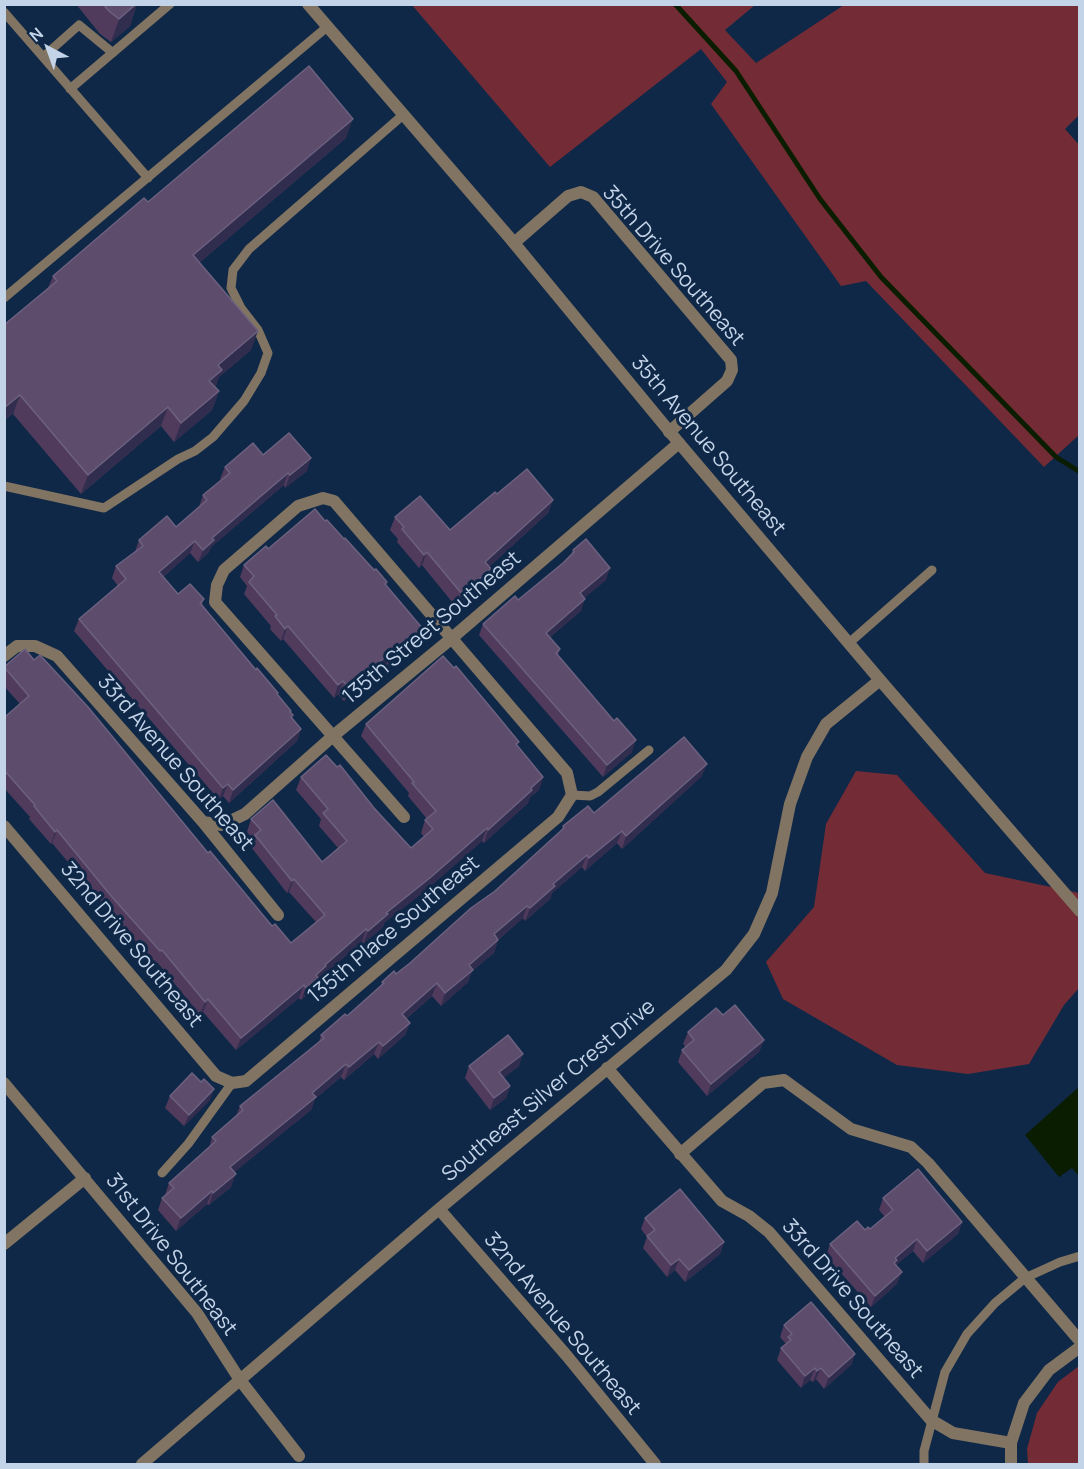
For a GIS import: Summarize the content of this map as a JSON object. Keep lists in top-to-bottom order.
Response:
{
  "streets": {
    "street": [
      "35th Drive Southeast",
      "35th Avenue Southeast",
      "135th Street Southeast",
      "33rd Avenue Southeast",
      "135th Place Southeast",
      "32nd Drive Southeast",
      "Southeast Silver Crest Drive",
      "31st Drive Southeast",
      "33rd Drive Southeast",
      "32nd Avenue Southeast"
    ]
  },
  "crossings": [
    ["35th Drive Southeast", "35th Avenue Southeast"],
    ["35th Avenue Southeast", "135th Street Southeast"],
    ["35th Avenue Southeast", "Southeast Silver Crest Drive"],
    ["135th Street Southeast", "33rd Avenue Southeast"],
    ["135th Place Southeast", "32nd Drive Southeast"],
    ["Southeast Silver Crest Drive", "31st Drive Southeast"],
    ["Southeast Silver Crest Drive", "33rd Drive Southeast"],
    ["Southeast Silver Crest Drive", "32nd Avenue Southeast"]
  ],
  "north": "top left"
}
